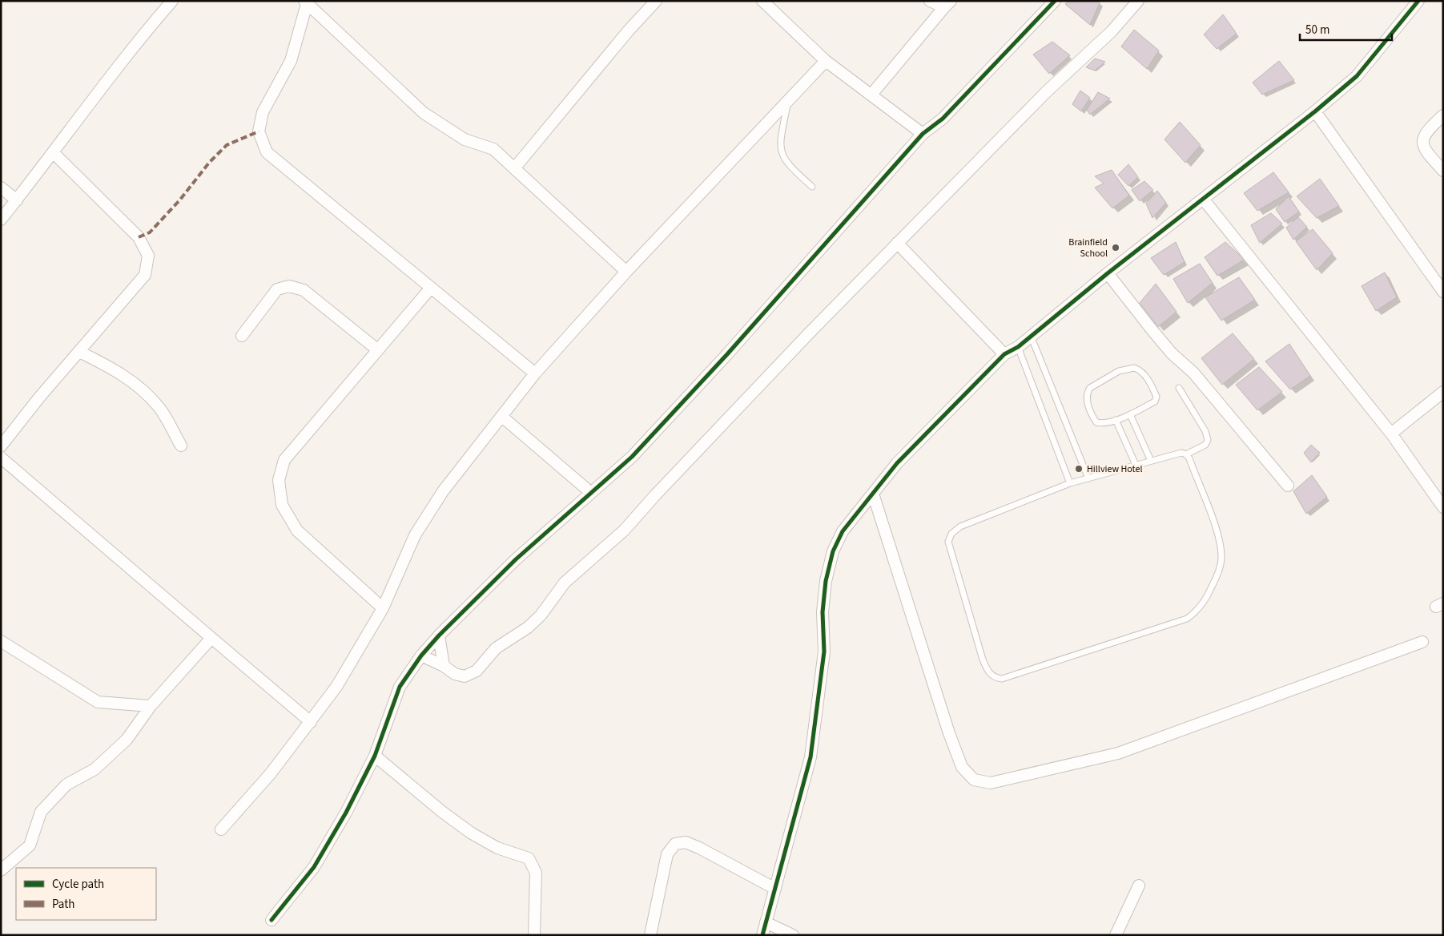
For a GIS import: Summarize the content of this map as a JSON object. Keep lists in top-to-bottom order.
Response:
{
  "places": ["Brainfield School", "Hillview Hotel"],
  "legend": ["Cycle path", "Path"],
  "scale_bar": "50 m"
}
